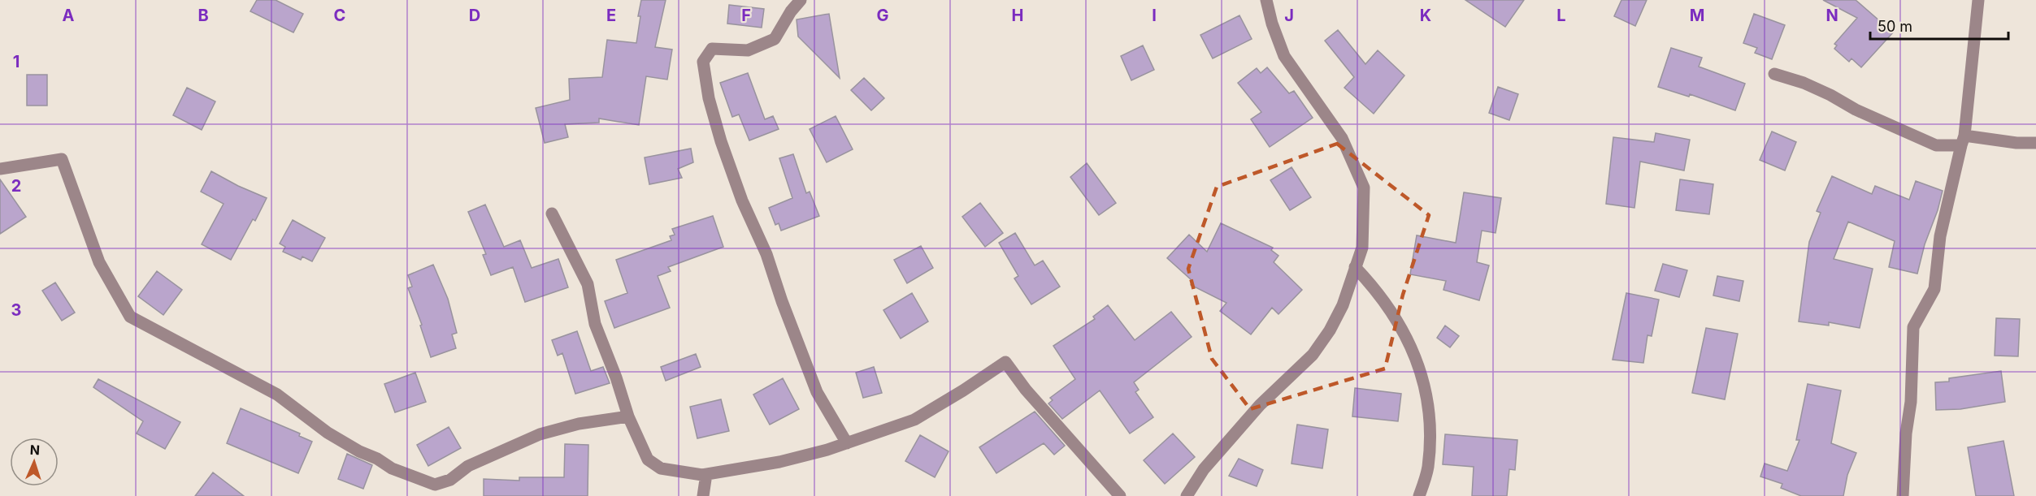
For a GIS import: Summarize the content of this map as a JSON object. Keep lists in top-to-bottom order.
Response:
{
  "scale_bar": "50 m",
  "north": "top",
  "grid": {
    "columns": [
      "A",
      "B",
      "C",
      "D",
      "E",
      "F",
      "G",
      "H",
      "I",
      "J",
      "K",
      "L",
      "M",
      "N"
    ],
    "rows": ["1", "2", "3"]
  }
}
